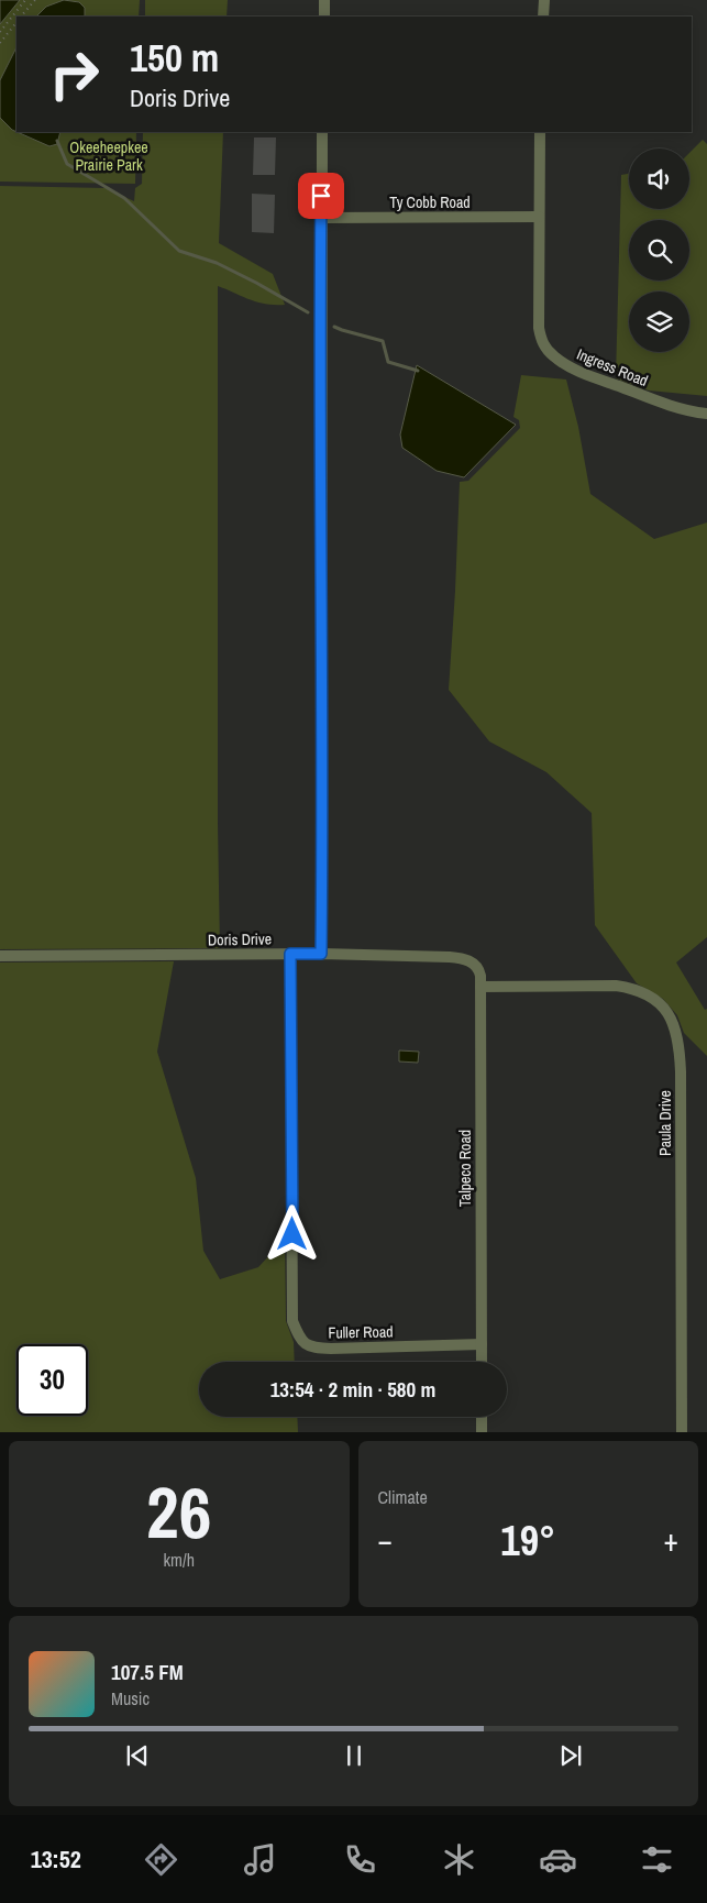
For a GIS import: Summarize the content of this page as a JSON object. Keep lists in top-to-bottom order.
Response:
{
  "streets": {
    "street": [
      "Ty Cobb Road",
      "Ingress Road",
      "Doris Drive",
      "Paula Drive",
      "Talpeco Road",
      "Fuller Road"
    ]
  },
  "crossings": [
    ["Ty Cobb Road", "Ingress Road"],
    ["Doris Drive", "Talpeco Road"],
    ["Doris Drive", "Fuller Road"],
    ["Paula Drive", "Talpeco Road"],
    ["Talpeco Road", "Fuller Road"]
  ],
  "parks": ["Okeeheepkee Prairie Park"],
  "page": {
    "turn": ["150 m", "Doris Drive"],
    "limit": "30",
    "trip": "13:54 · 2 min · 580 m",
    "tile": [
      ["26", "km/h"],
      "Climate"
    ],
    "heat": ["−", "19°", "+"],
    "song": ["107.5 FM", "Music"],
    "tabs": "13:52"
  }
}
